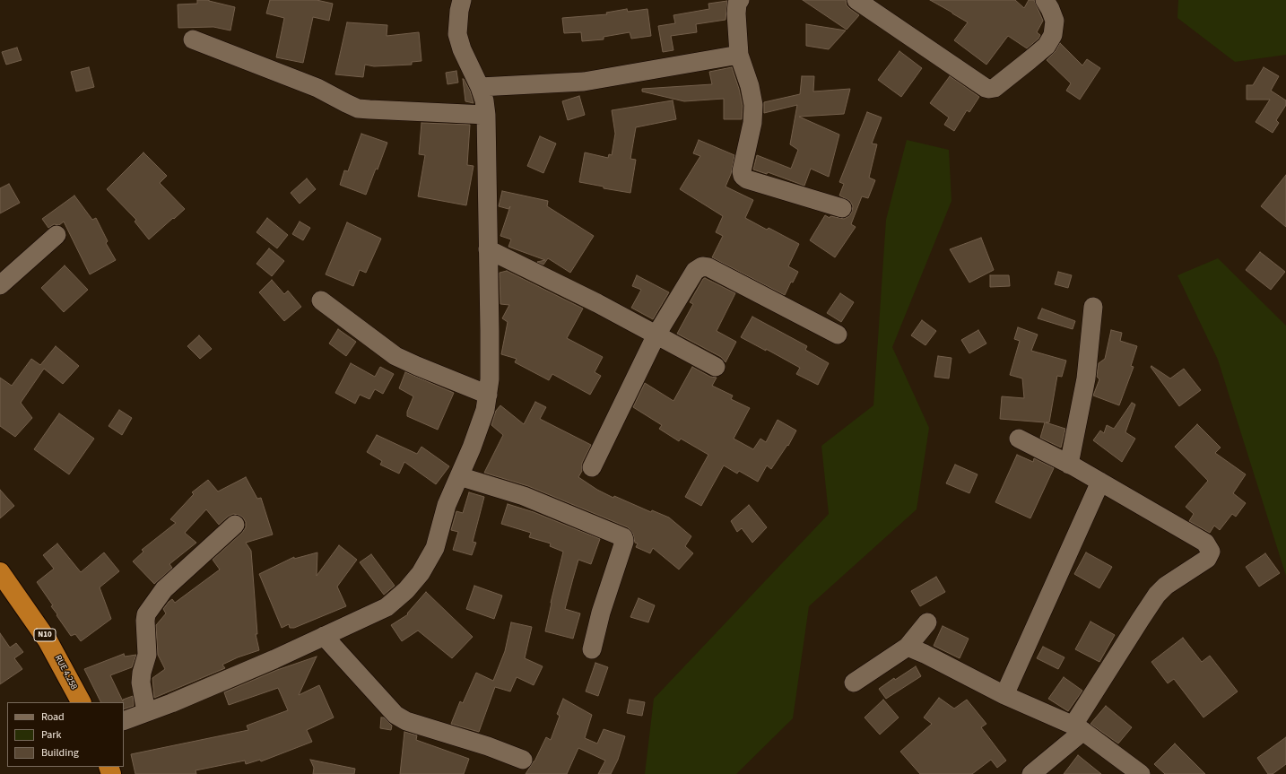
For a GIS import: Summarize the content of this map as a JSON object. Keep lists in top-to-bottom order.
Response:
{
  "streets": {
    "highway": ["N10", "RUE 4.258"]
  },
  "legend": ["Road", "Park", "Building"]
}
